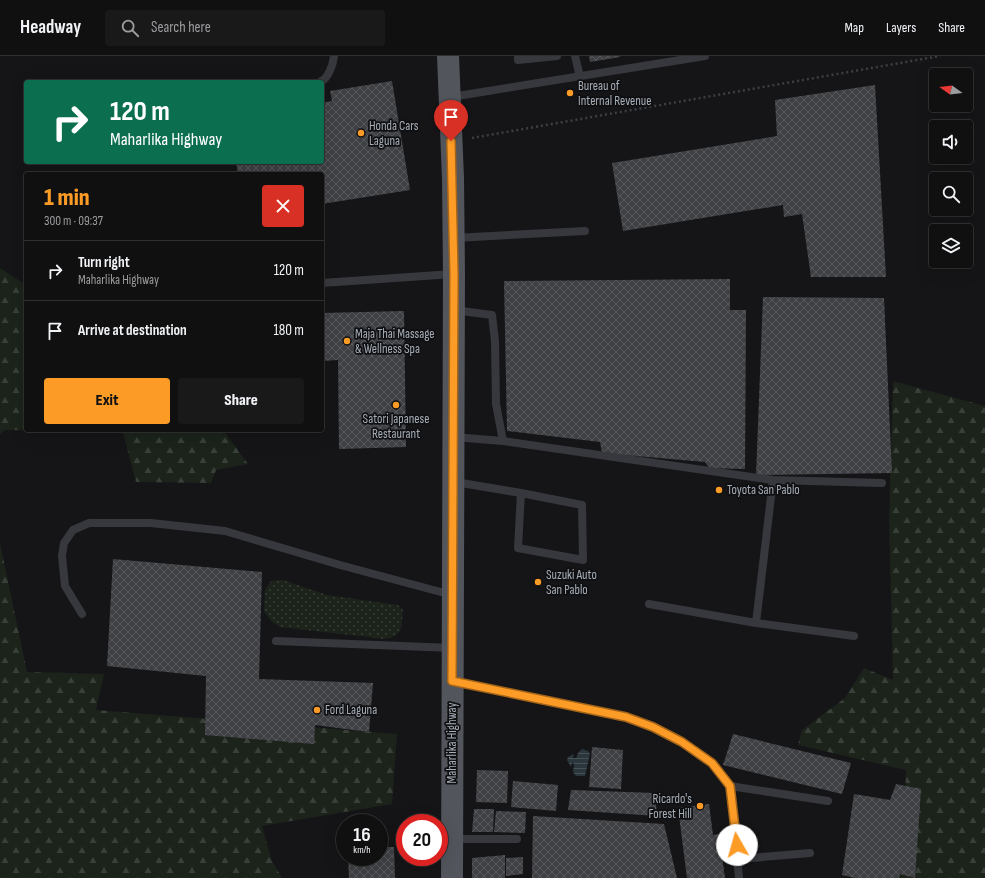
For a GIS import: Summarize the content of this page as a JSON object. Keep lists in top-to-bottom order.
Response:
{
  "streets": {
    "main road": ["Maharlika Highway"]
  },
  "places": [
    "Bureau of Internal Revenue",
    "Honda Cars Laguna",
    "Maja Thai Massage & Wellness Spa",
    "Satori Japanese Restaurant",
    "Toyota San Pablo",
    "Suzuki Auto San Pablo",
    "Ford Laguna",
    "Ricardo's Forest Hill"
  ],
  "north": "left",
  "page": {
    "header": "Headway",
    "search": "Search here",
    "nav": ["Map", "Layers", "Share"],
    "turn": ["120 m", "Maharlika Highway"],
    "heading": ["1 min", "300 m · 09:37"],
    "list": [
      {
        "name": "Turn right",
        "note": "Maharlika Highway",
        "value": "120 m"
      },
      {
        "name": "Arrive at destination",
        "value": "180 m"
      }
    ],
    "buttons": ["Exit", "Share"],
    "speed": "16 km/h",
    "limit": "20"
  }
}
